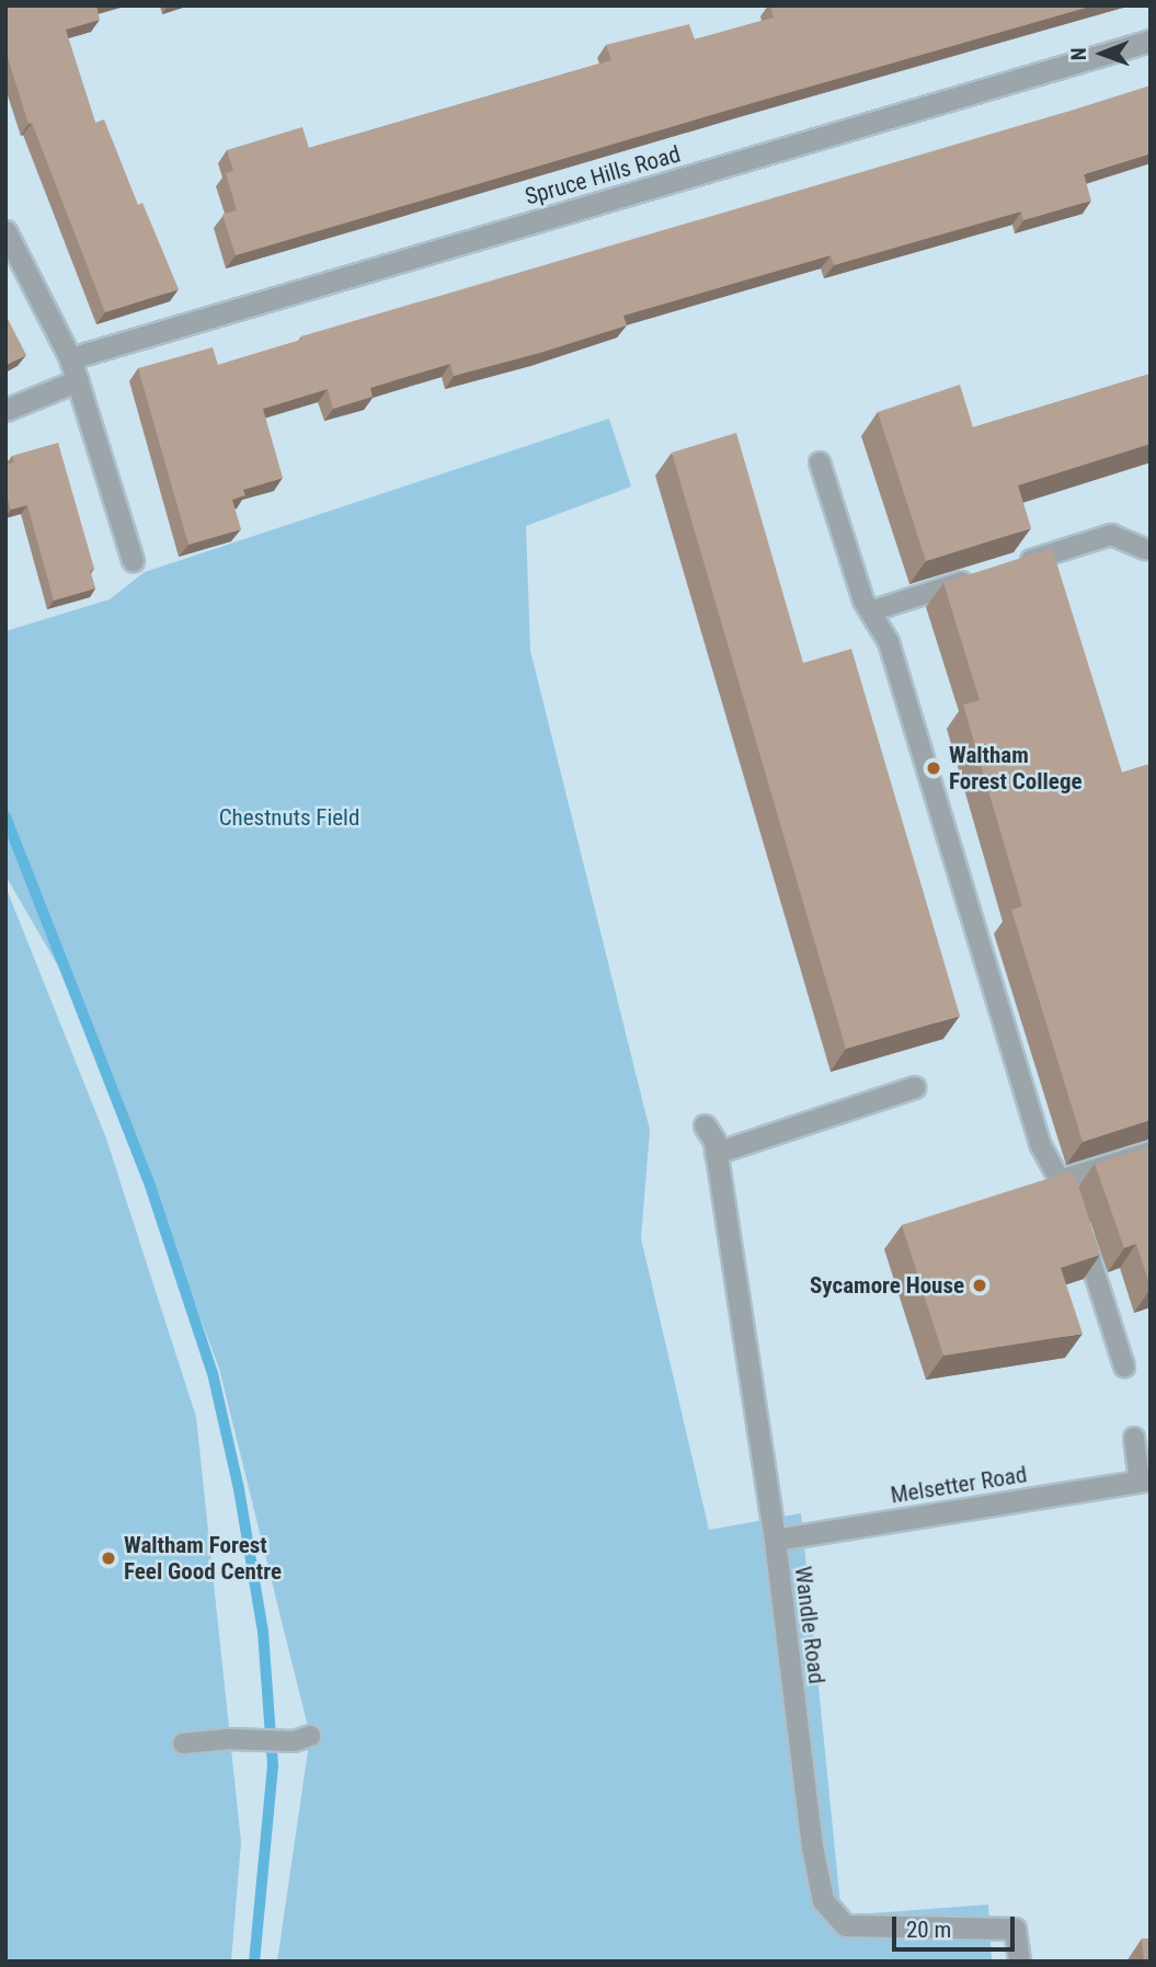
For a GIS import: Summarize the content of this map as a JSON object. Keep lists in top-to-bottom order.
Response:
{
  "streets": {
    "street": ["Spruce Hills Road", "Melsetter Road", "Wandle Road"]
  },
  "crossings": [
    ["Melsetter Road", "Wandle Road"]
  ],
  "parks": ["Chestnuts Field"],
  "places": ["Waltham Forest College", "Sycamore House", "Waltham Forest Feel Good Centre"],
  "scale_bar": "20 m",
  "north": "left"
}
